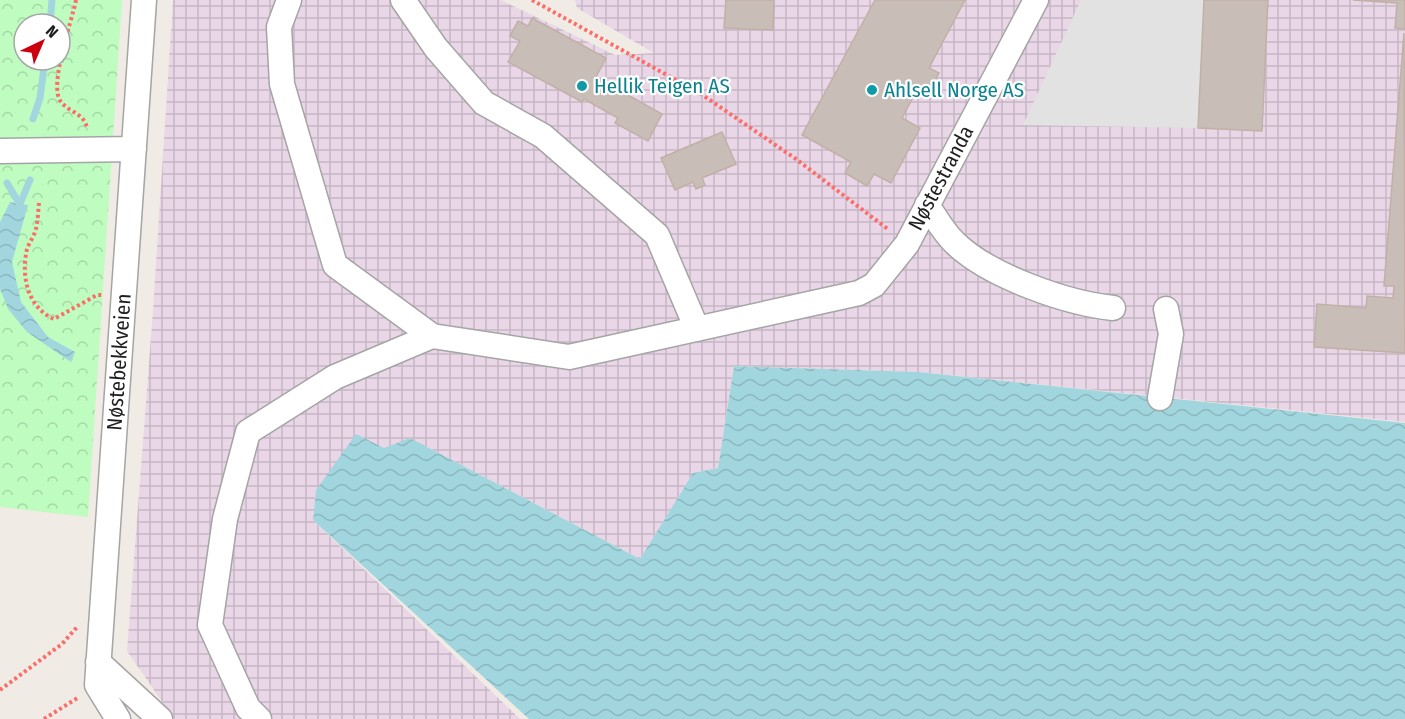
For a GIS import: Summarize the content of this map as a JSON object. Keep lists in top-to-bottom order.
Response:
{
  "streets": {
    "street": ["Nøstestranda", "Nøstebekkveien"]
  },
  "places": ["Hellik Teigen AS", "Ahlsell Norge AS"],
  "north": "top right"
}
